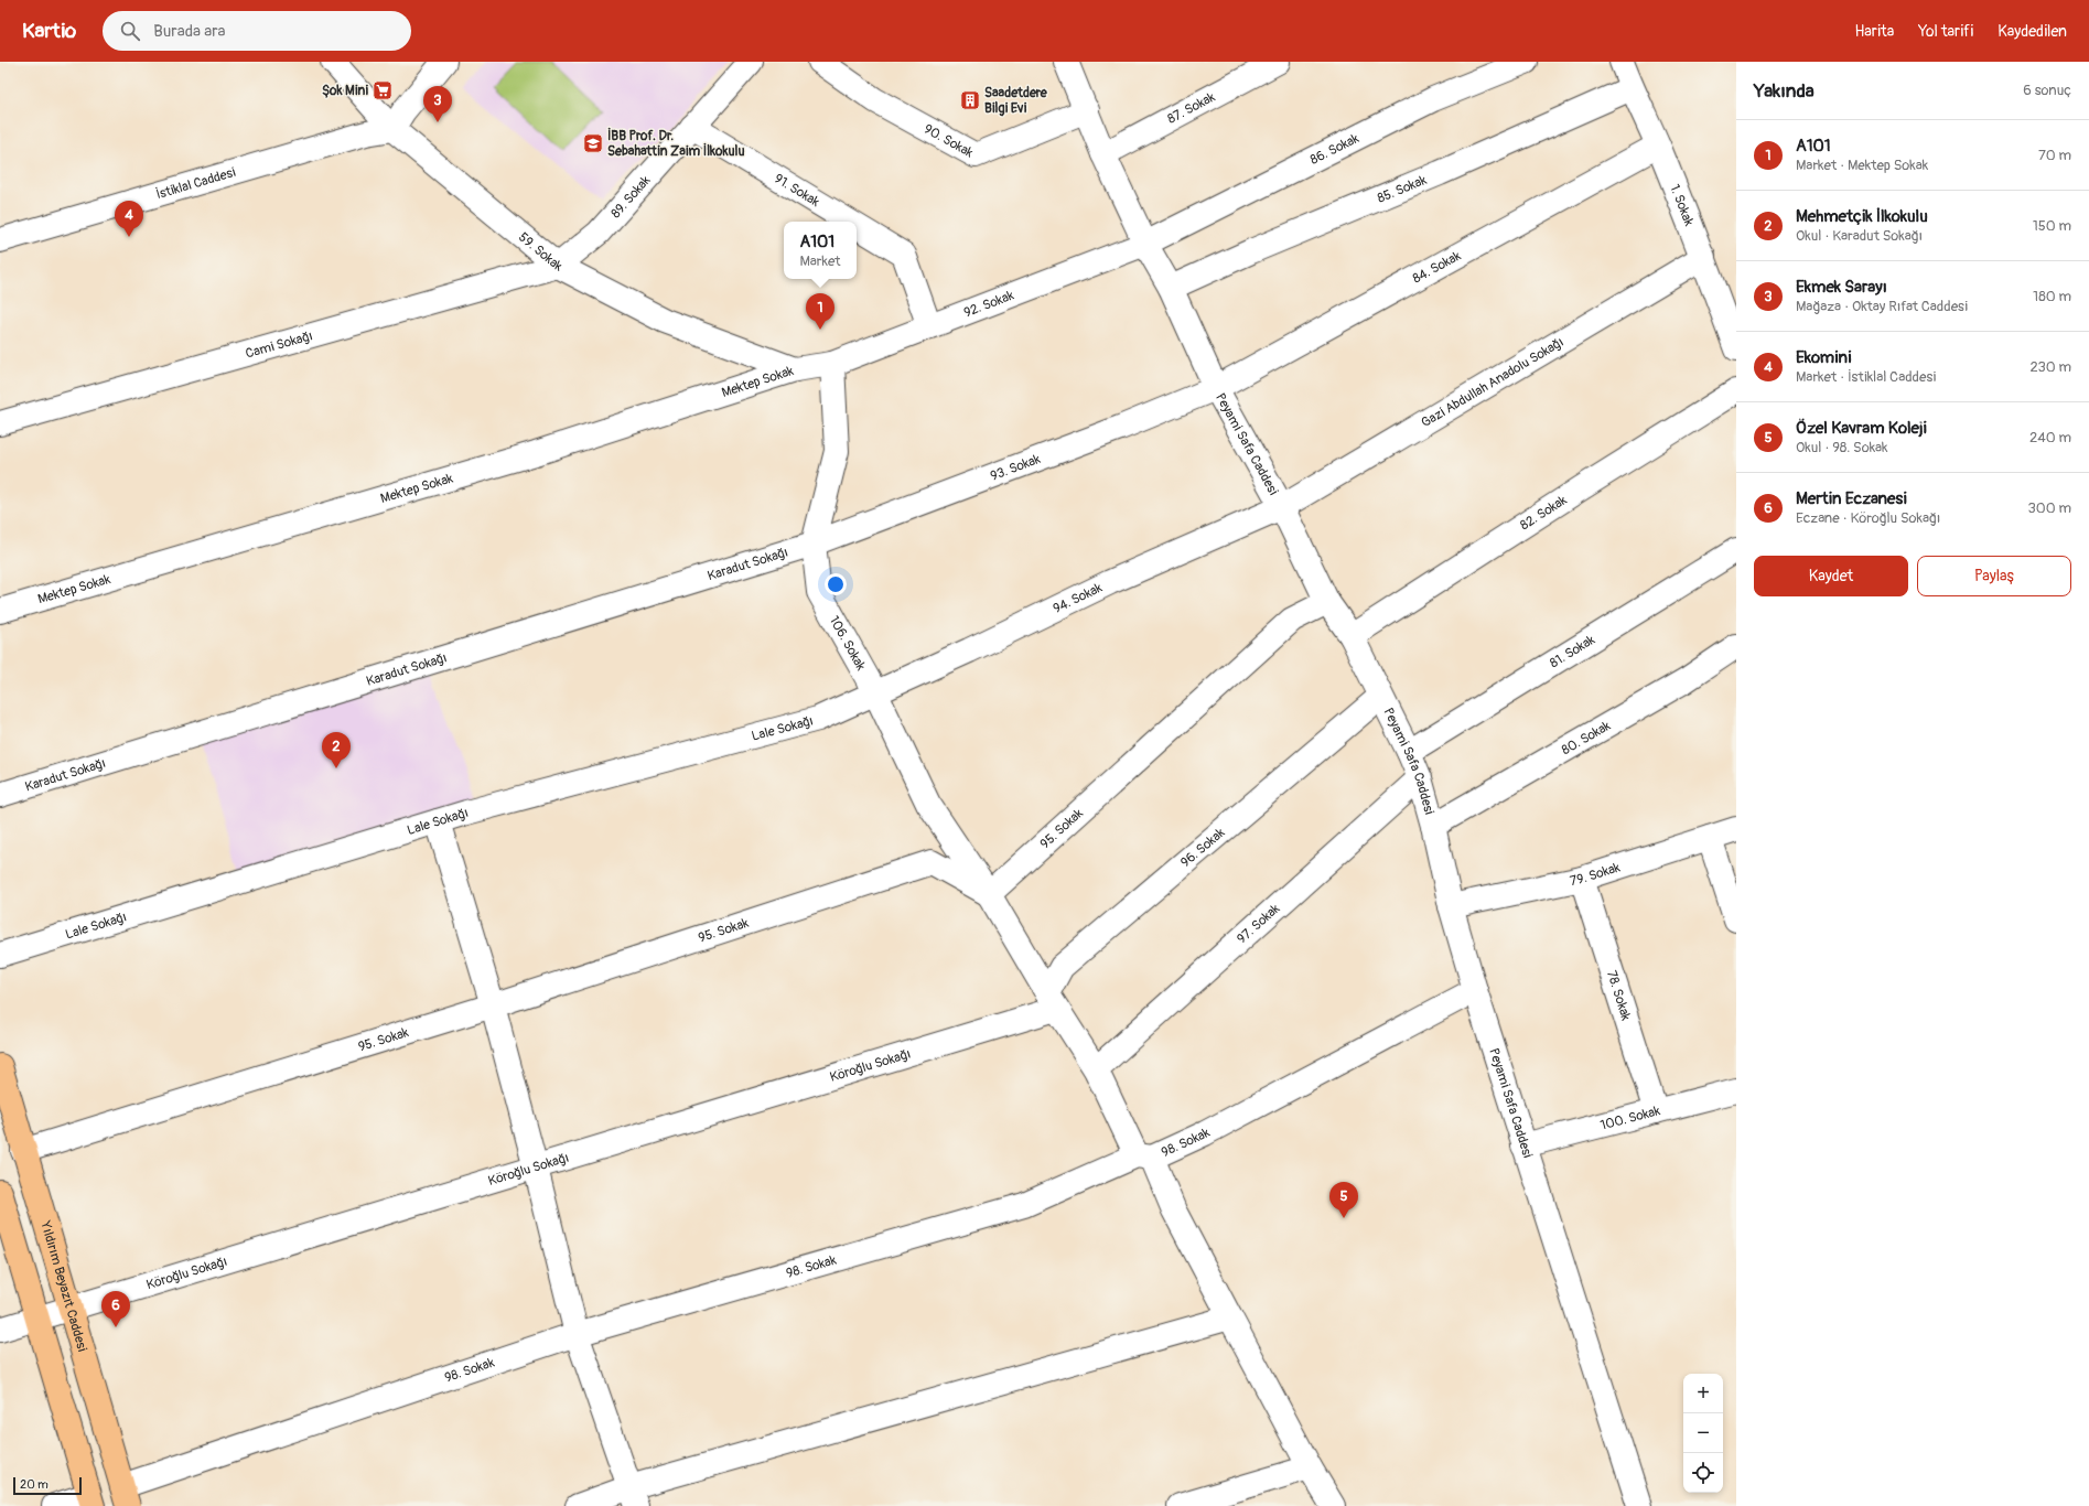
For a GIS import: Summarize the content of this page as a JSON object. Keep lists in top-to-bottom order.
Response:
{
  "streets": {
    "main road": ["Yıldırım Beyazıt Caddesi"],
    "street": [
      "87. Sokak",
      "90. Sokak",
      "86. Sokak",
      "İstiklal Caddesi",
      "85. Sokak",
      "91. Sokak",
      "89. Sokak",
      "1. Sokak",
      "59. Sokak",
      "84. Sokak",
      "92. Sokak",
      "Cami Sokağı",
      "Mektep Sokak",
      "Gazi Abdullah Anadolu Sokağı",
      "Peyami Safa Caddesi",
      "93. Sokak",
      "82. Sokak",
      "Karadut Sokağı",
      "94. Sokak",
      "106. Sokak",
      "81. Sokak",
      "Lale Sokağı",
      "80. Sokak",
      "95. Sokak",
      "96. Sokak",
      "79. Sokak",
      "97. Sokak",
      "78. Sokak",
      "Köroğlu Sokağı",
      "100. Sokak",
      "98. Sokak"
    ]
  },
  "crossings": [
    ["87. Sokak", "Peyami Safa Caddesi"],
    ["90. Sokak", "Peyami Safa Caddesi"],
    ["86. Sokak", "92. Sokak"],
    ["86. Sokak", "Peyami Safa Caddesi"],
    ["İstiklal Caddesi", "59. Sokak"],
    ["85. Sokak", "1. Sokak"],
    ["85. Sokak", "Peyami Safa Caddesi"],
    ["91. Sokak", "89. Sokak"],
    ["91. Sokak", "92. Sokak"],
    ["89. Sokak", "59. Sokak"],
    ["89. Sokak", "Cami Sokağı"],
    ["1. Sokak", "84. Sokak"],
    ["1. Sokak", "Gazi Abdullah Anadolu Sokağı"],
    ["59. Sokak", "Cami Sokağı"],
    ["59. Sokak", "Mektep Sokak"],
    ["84. Sokak", "Peyami Safa Caddesi"],
    ["84. Sokak", "93. Sokak"],
    ["92. Sokak", "Mektep Sokak"],
    ["92. Sokak", "Peyami Safa Caddesi"],
    ["92. Sokak", "106. Sokak"],
    ["Mektep Sokak", "106. Sokak"],
    ["Gazi Abdullah Anadolu Sokağı", "Peyami Safa Caddesi"],
    ["Gazi Abdullah Anadolu Sokağı", "94. Sokak"],
    ["Peyami Safa Caddesi", "93. Sokak"],
    ["Peyami Safa Caddesi", "82. Sokak"],
    ["Peyami Safa Caddesi", "94. Sokak"],
    ["Peyami Safa Caddesi", "81. Sokak"],
    ["Peyami Safa Caddesi", "80. Sokak"],
    ["Peyami Safa Caddesi", "95. Sokak"],
    ["Peyami Safa Caddesi", "96. Sokak"],
    ["Peyami Safa Caddesi", "79. Sokak"],
    ["Peyami Safa Caddesi", "97. Sokak"],
    ["Peyami Safa Caddesi", "100. Sokak"],
    ["Peyami Safa Caddesi", "98. Sokak"],
    ["93. Sokak", "Karadut Sokağı"],
    ["93. Sokak", "106. Sokak"],
    ["Karadut Sokağı", "106. Sokak"],
    ["94. Sokak", "106. Sokak"],
    ["94. Sokak", "Lale Sokağı"],
    ["106. Sokak", "Lale Sokağı"],
    ["106. Sokak", "95. Sokak"],
    ["106. Sokak", "96. Sokak"],
    ["106. Sokak", "97. Sokak"],
    ["106. Sokak", "Köroğlu Sokağı"],
    ["106. Sokak", "98. Sokak"],
    ["95. Sokak", "Yıldırım Beyazıt Caddesi"],
    ["96. Sokak", "Köroğlu Sokağı"],
    ["79. Sokak", "78. Sokak"],
    ["78. Sokak", "100. Sokak"],
    ["Köroğlu Sokağı", "Yıldırım Beyazıt Caddesi"],
    ["98. Sokak", "Yıldırım Beyazıt Caddesi"]
  ],
  "places": {
    "supermarket": ["Şok Mini"],
    "building": ["Saadetdere Bilgi Evi"],
    "school or university": ["İBB Prof. Dr. Sebahattin Zaim İlkokulu"]
  },
  "scale_bar": "20 m",
  "page": {
    "header": "Kartio",
    "search": "Burada ara",
    "nav": ["Harita", "Yol tarifi", "Kaydedilen"],
    "heading": ["Yakında", "6 sonuç"],
    "pins": [
      "3",
      "4",
      "1",
      "2",
      "5",
      "6"
    ],
    "list": [
      {
        "mark": "1",
        "name": "A101",
        "note": "Market · Mektep Sokak",
        "value": "70 m"
      },
      {
        "mark": "2",
        "name": "Mehmetçik İlkokulu",
        "note": "Okul · Karadut Sokağı",
        "value": "150 m"
      },
      {
        "mark": "3",
        "name": "Ekmek Sarayı",
        "note": "Mağaza · Oktay Rıfat Caddesi",
        "value": "180 m"
      },
      {
        "mark": "4",
        "name": "Ekomini",
        "note": "Market · İstiklal Caddesi",
        "value": "230 m"
      },
      {
        "mark": "5",
        "name": "Özel Kavram Koleji",
        "note": "Okul · 98. Sokak",
        "value": "240 m"
      },
      {
        "mark": "6",
        "name": "Mertin Eczanesi",
        "note": "Eczane · Köroğlu Sokağı",
        "value": "300 m"
      }
    ],
    "popup": ["A101", "Market"],
    "buttons": ["Kaydet", "Paylaş"],
    "map_buttons": ["+", "−"],
    "scale": "20 m"
  }
}
